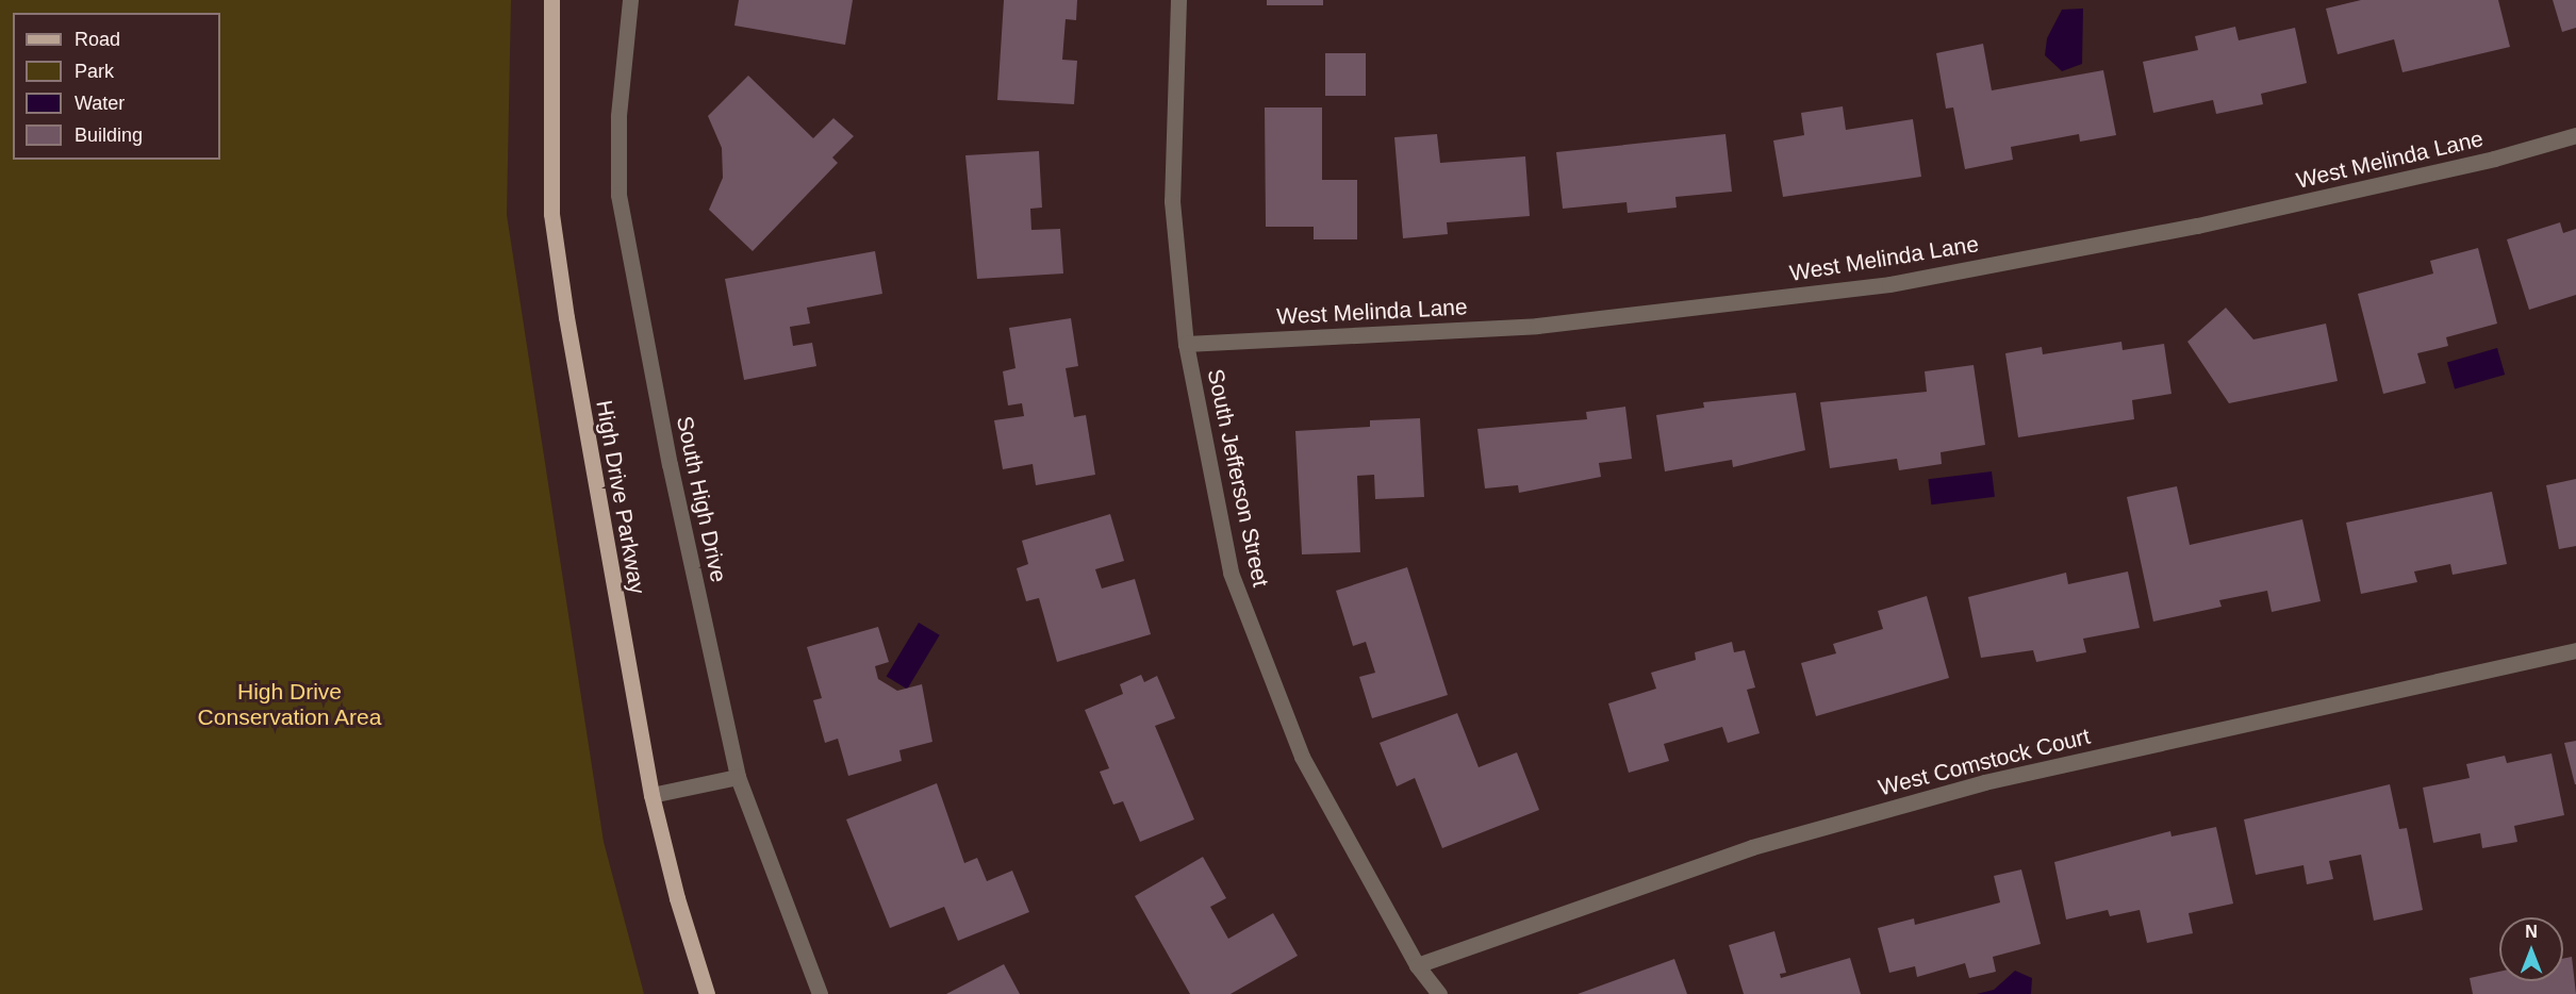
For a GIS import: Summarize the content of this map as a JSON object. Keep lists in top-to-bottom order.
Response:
{
  "streets": {
    "main road": ["High Drive Parkway"],
    "street": [
      "West Melinda Lane",
      "South Jefferson Street",
      "South High Drive",
      "West Comstock Court"
    ]
  },
  "crossings": [
    ["West Melinda Lane", "South Jefferson Street"],
    ["South Jefferson Street", "West Comstock Court"]
  ],
  "parks": ["High Drive Conservation Area"],
  "legend": [
    "Road",
    "Park",
    "Water",
    "Building"
  ],
  "north": "top"
}
